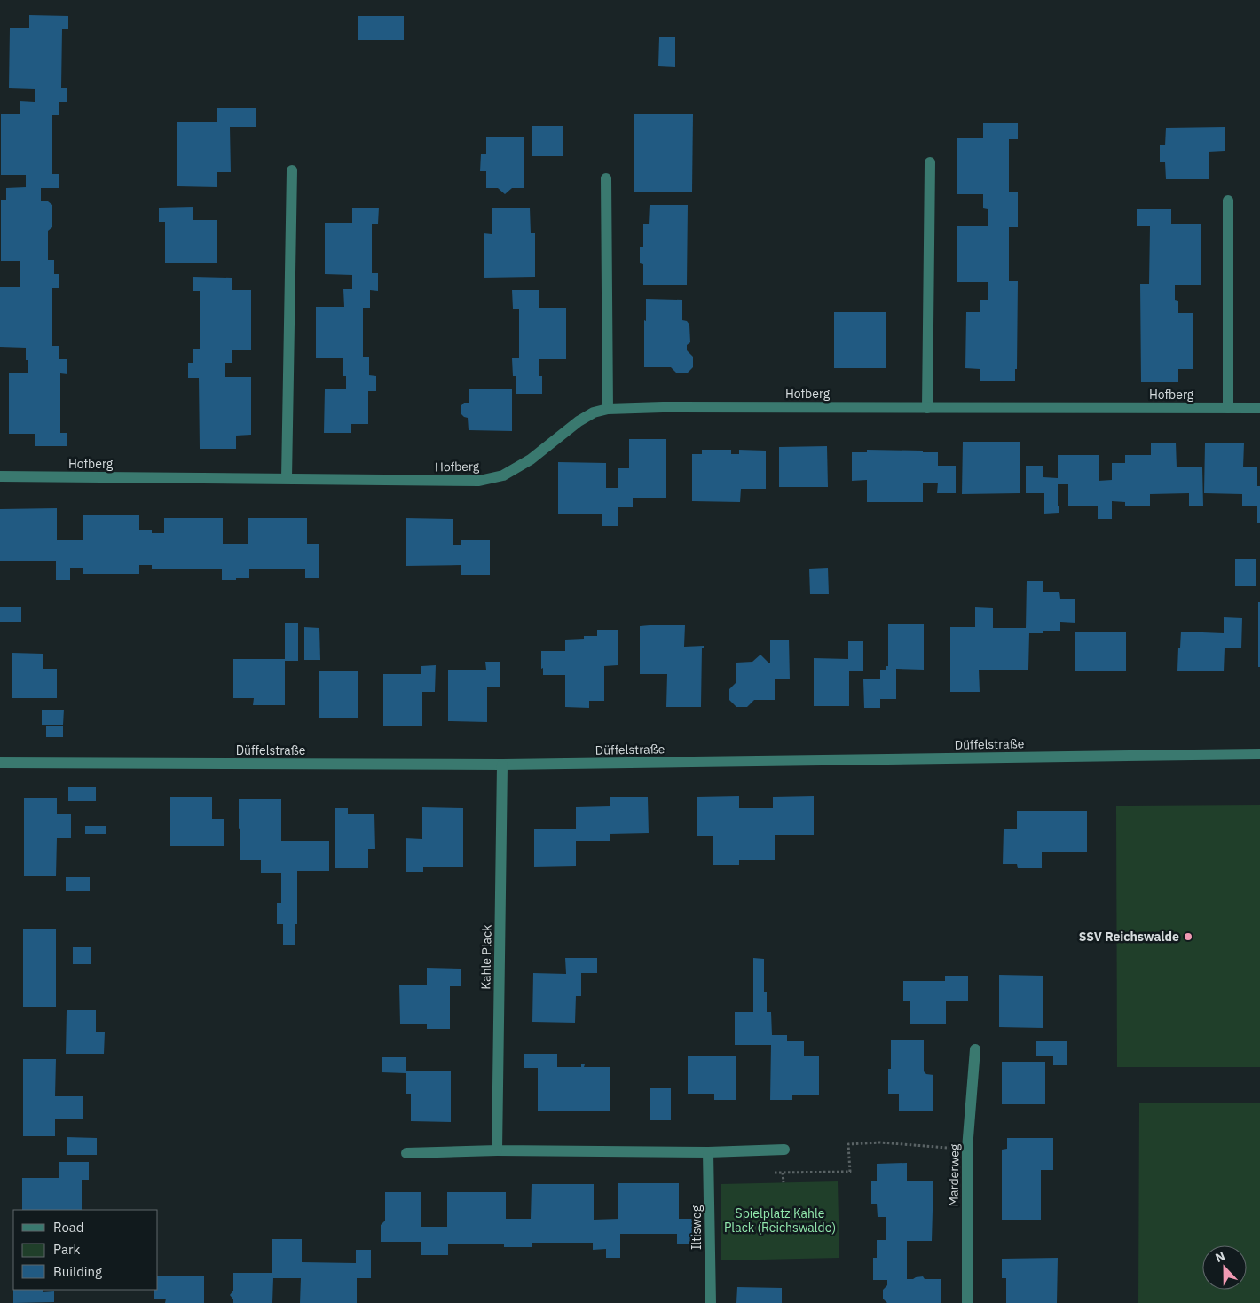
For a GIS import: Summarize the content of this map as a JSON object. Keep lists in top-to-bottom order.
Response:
{
  "streets": {
    "street": [
      "Hofberg",
      "Düffelstraße",
      "Kahle Plack",
      "Marderweg",
      "Iltisweg"
    ]
  },
  "crossings": [
    ["Düffelstraße", "Kahle Plack"]
  ],
  "parks": ["Spielplatz Kahle Plack (Reichswalde)"],
  "places": ["SSV Reichswalde"],
  "legend": ["Road", "Park", "Building"],
  "north": "top"
}
